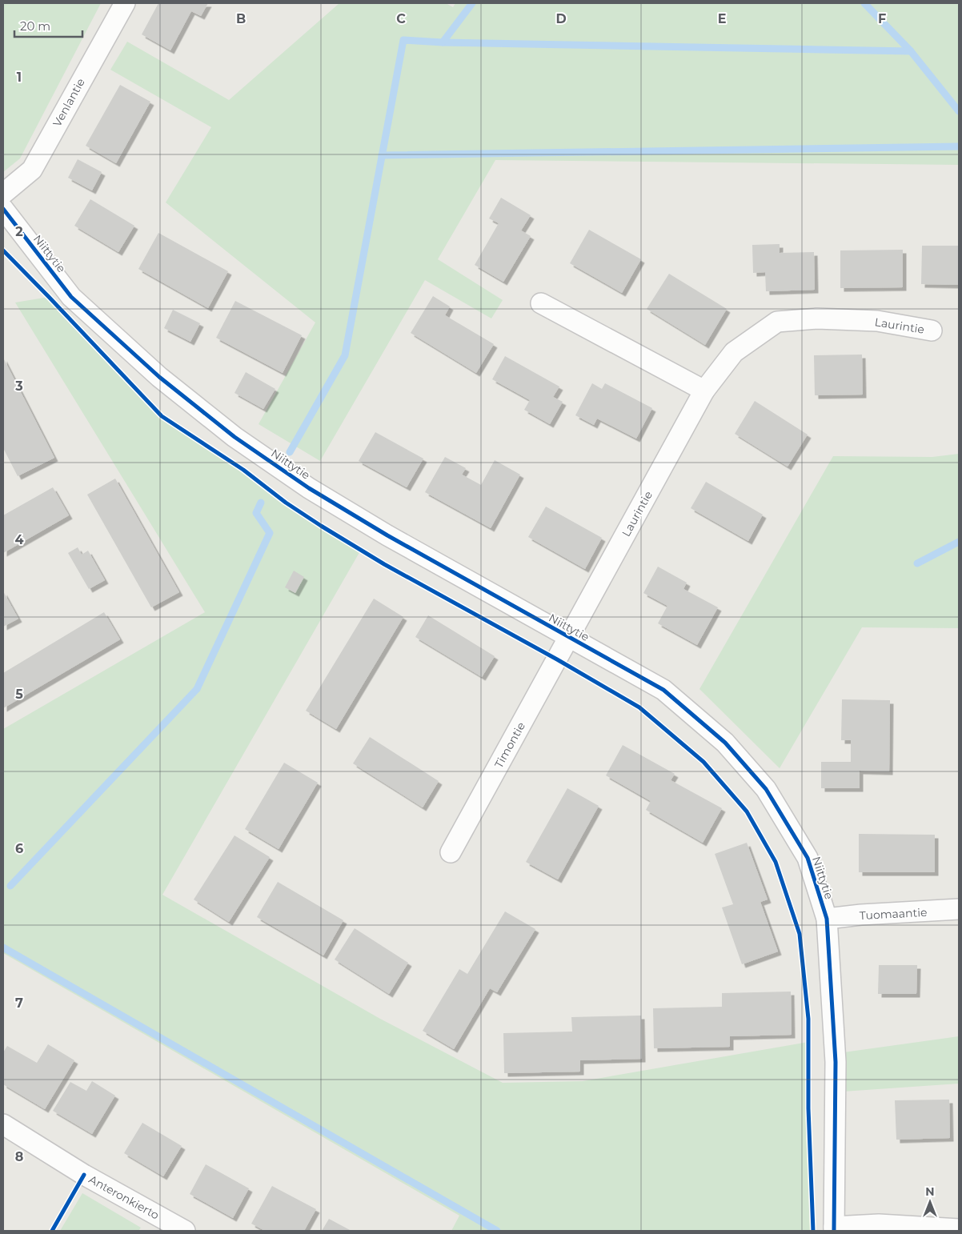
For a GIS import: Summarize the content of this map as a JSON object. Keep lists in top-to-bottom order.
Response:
{
  "streets": {
    "street": [
      "Venlantie",
      "Niittytie",
      "Laurintie",
      "Timontie",
      "Tuomaantie",
      "Anteronkierto"
    ]
  },
  "crossings": [
    ["Niittytie", "Laurintie"],
    ["Niittytie", "Timontie"],
    ["Niittytie", "Tuomaantie"],
    ["Laurintie", "Timontie"]
  ],
  "scale_bar": "20 m",
  "north": "top",
  "grid": {
    "columns": [
      "B",
      "C",
      "D",
      "E",
      "F"
    ],
    "rows": [
      "1",
      "2",
      "3",
      "4",
      "5",
      "6",
      "7",
      "8"
    ]
  }
}
